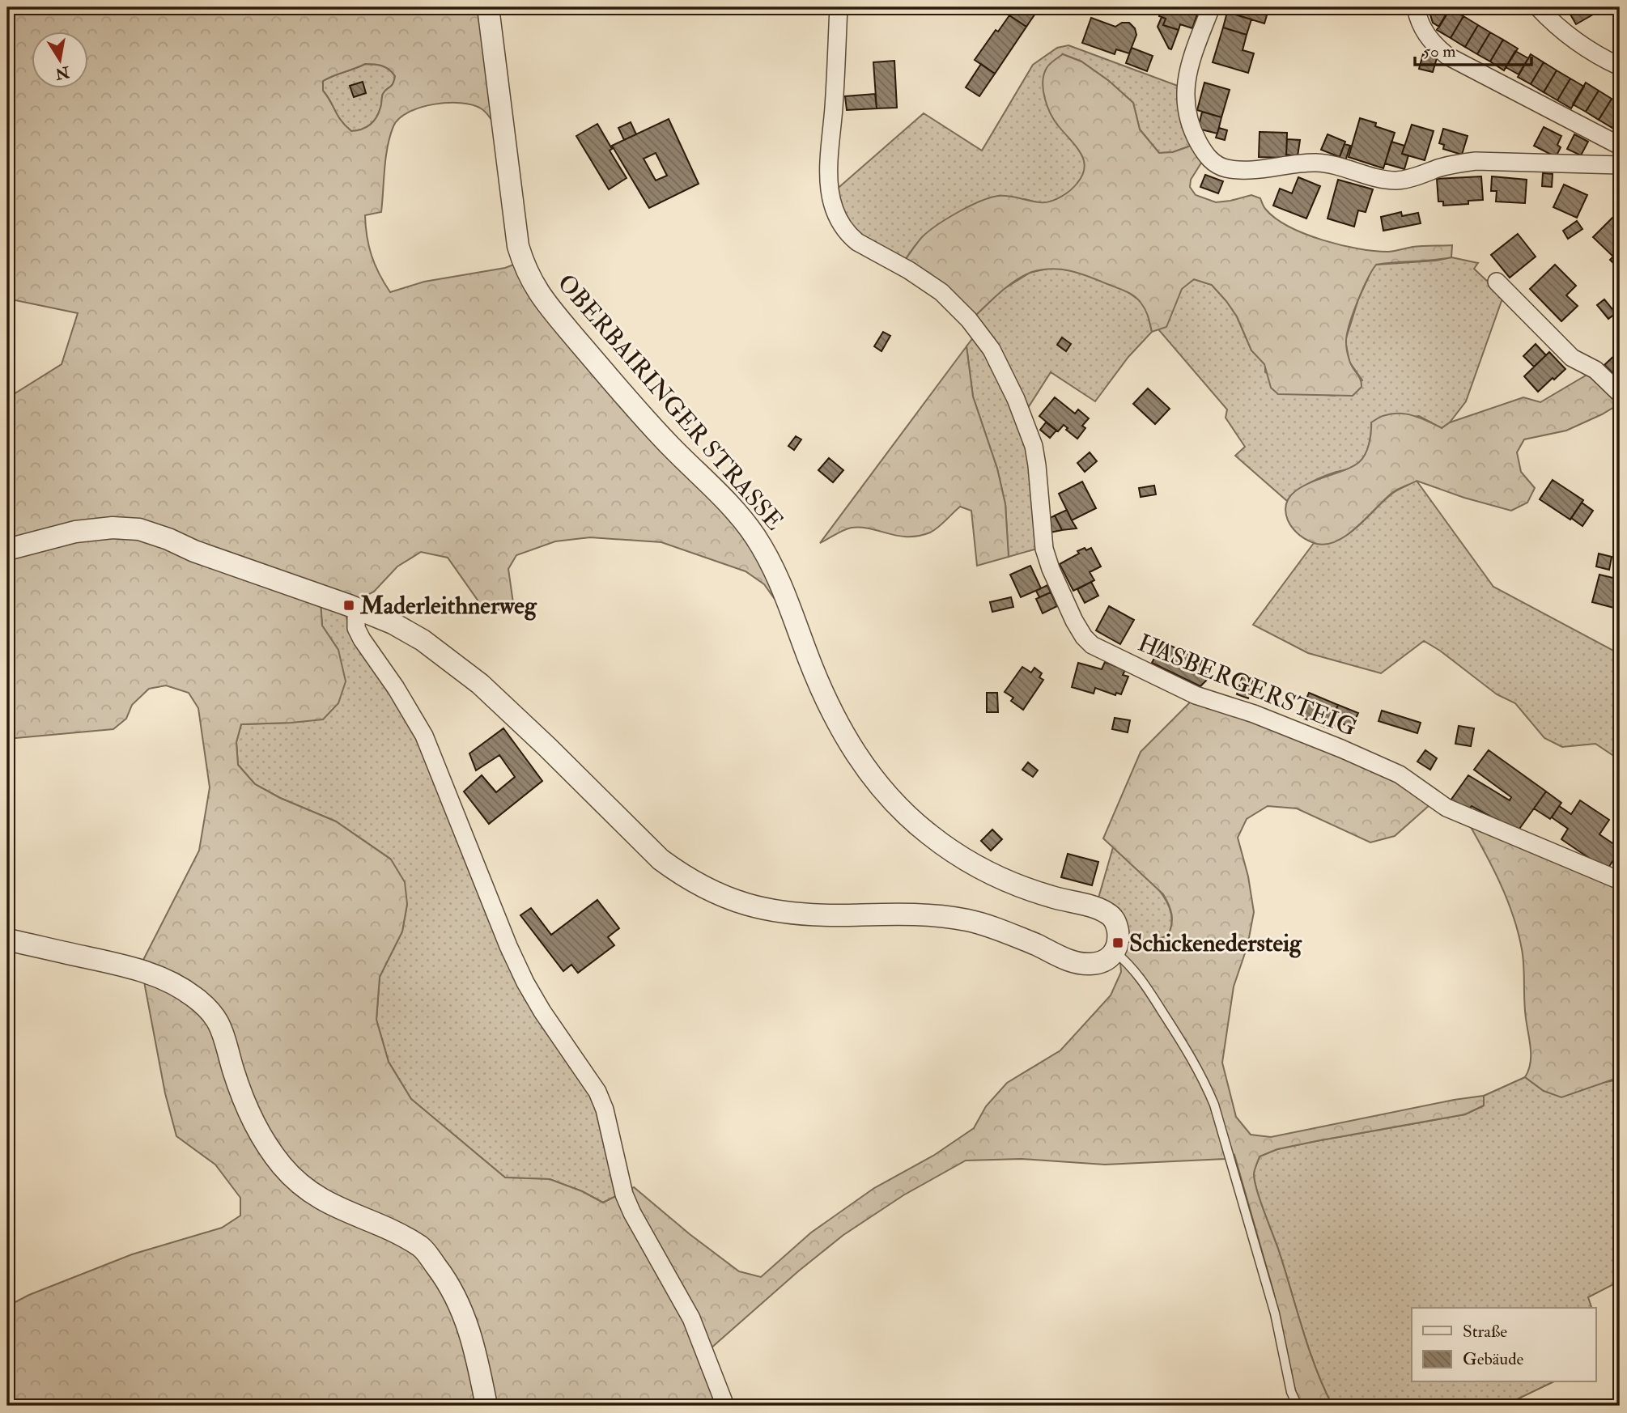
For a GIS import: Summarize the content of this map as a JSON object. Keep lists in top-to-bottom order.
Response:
{
  "streets": {
    "street": ["OBERBAIRINGER STRASSE", "HASBERGERSTEIG"]
  },
  "places": {
    "transit": ["Maderleithnerweg", "Schickenedersteig"]
  },
  "legend": ["Straße", "Gebäude"],
  "scale_bar": "50 m",
  "north": "bottom"
}
